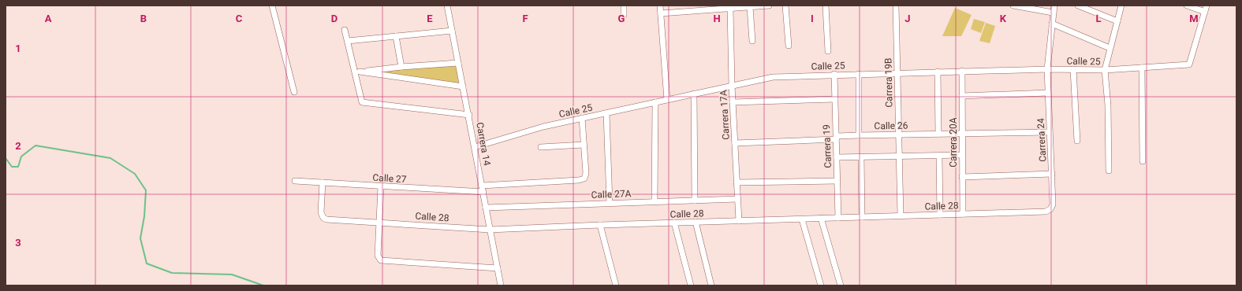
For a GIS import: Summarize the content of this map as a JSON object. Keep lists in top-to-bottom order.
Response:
{
  "streets": {
    "street": [
      "Calle 25",
      "Carrera 19B",
      "Carrera 17A",
      "Calle 26",
      "Carrera 24",
      "Carrera 20A",
      "Carrera 14",
      "Carrera 19",
      "Calle 27",
      "Calle 27A",
      "Calle 28"
    ]
  },
  "crossings": [
    ["Calle 25", "Carrera 19B"],
    ["Calle 25", "Carrera 17A"],
    ["Calle 25", "Carrera 24"],
    ["Calle 25", "Carrera 20A"],
    ["Calle 25", "Carrera 14"],
    ["Calle 25", "Carrera 19"],
    ["Carrera 19B", "Calle 26"],
    ["Carrera 19B", "Calle 28"],
    ["Carrera 17A", "Calle 26"],
    ["Carrera 17A", "Calle 27A"],
    ["Carrera 17A", "Calle 28"],
    ["Calle 26", "Carrera 24"],
    ["Calle 26", "Carrera 20A"],
    ["Calle 26", "Carrera 19"],
    ["Carrera 24", "Calle 28"],
    ["Carrera 20A", "Calle 28"],
    ["Carrera 14", "Calle 27"],
    ["Carrera 14", "Calle 27A"],
    ["Carrera 14", "Calle 28"],
    ["Carrera 19", "Calle 28"],
    ["Calle 27", "Calle 28"]
  ],
  "grid": {
    "columns": [
      "A",
      "B",
      "C",
      "D",
      "E",
      "F",
      "G",
      "H",
      "I",
      "J",
      "K",
      "L",
      "M"
    ],
    "rows": ["1", "2", "3"]
  }
}
